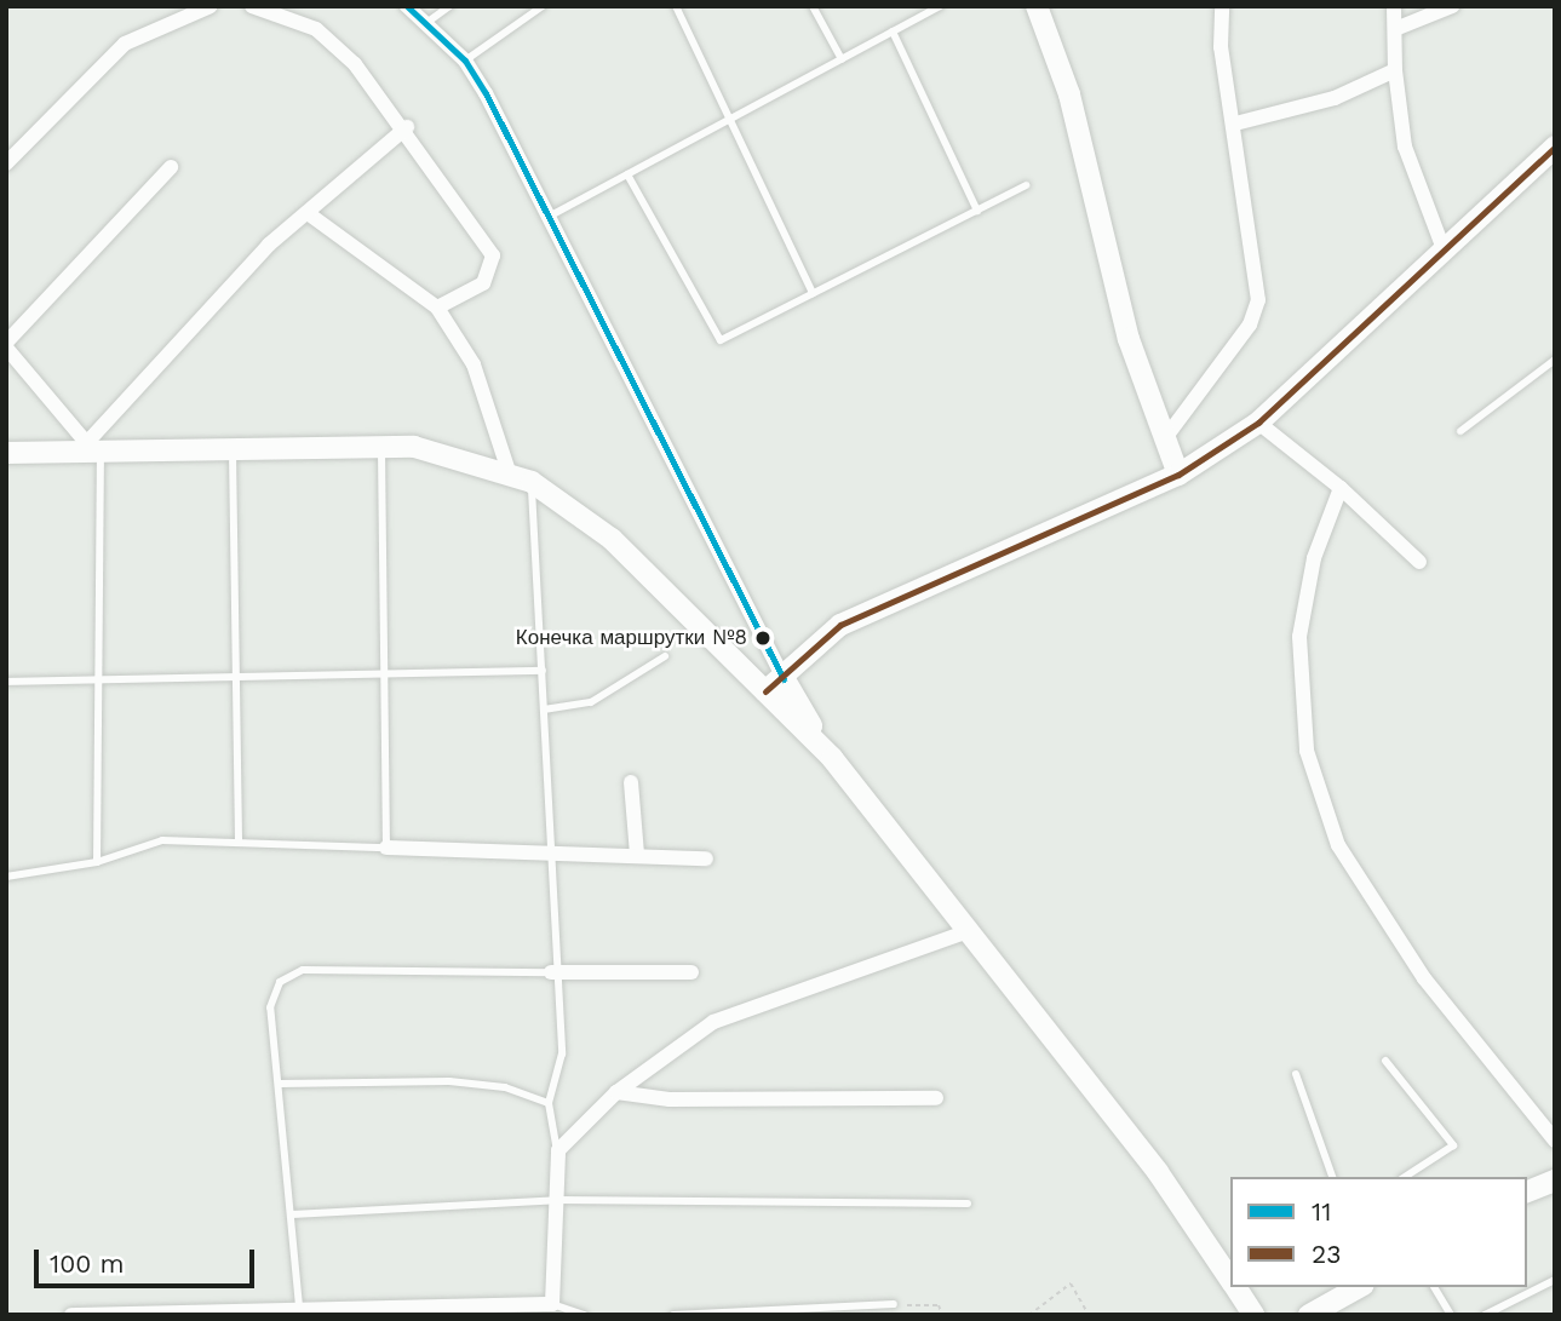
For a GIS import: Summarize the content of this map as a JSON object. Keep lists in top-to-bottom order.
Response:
{
  "places": ["Конечка маршрутки №8"],
  "lines": ["transit line 11", "transit line 23"],
  "legend": ["11", "23"],
  "scale_bar": "100 m"
}
